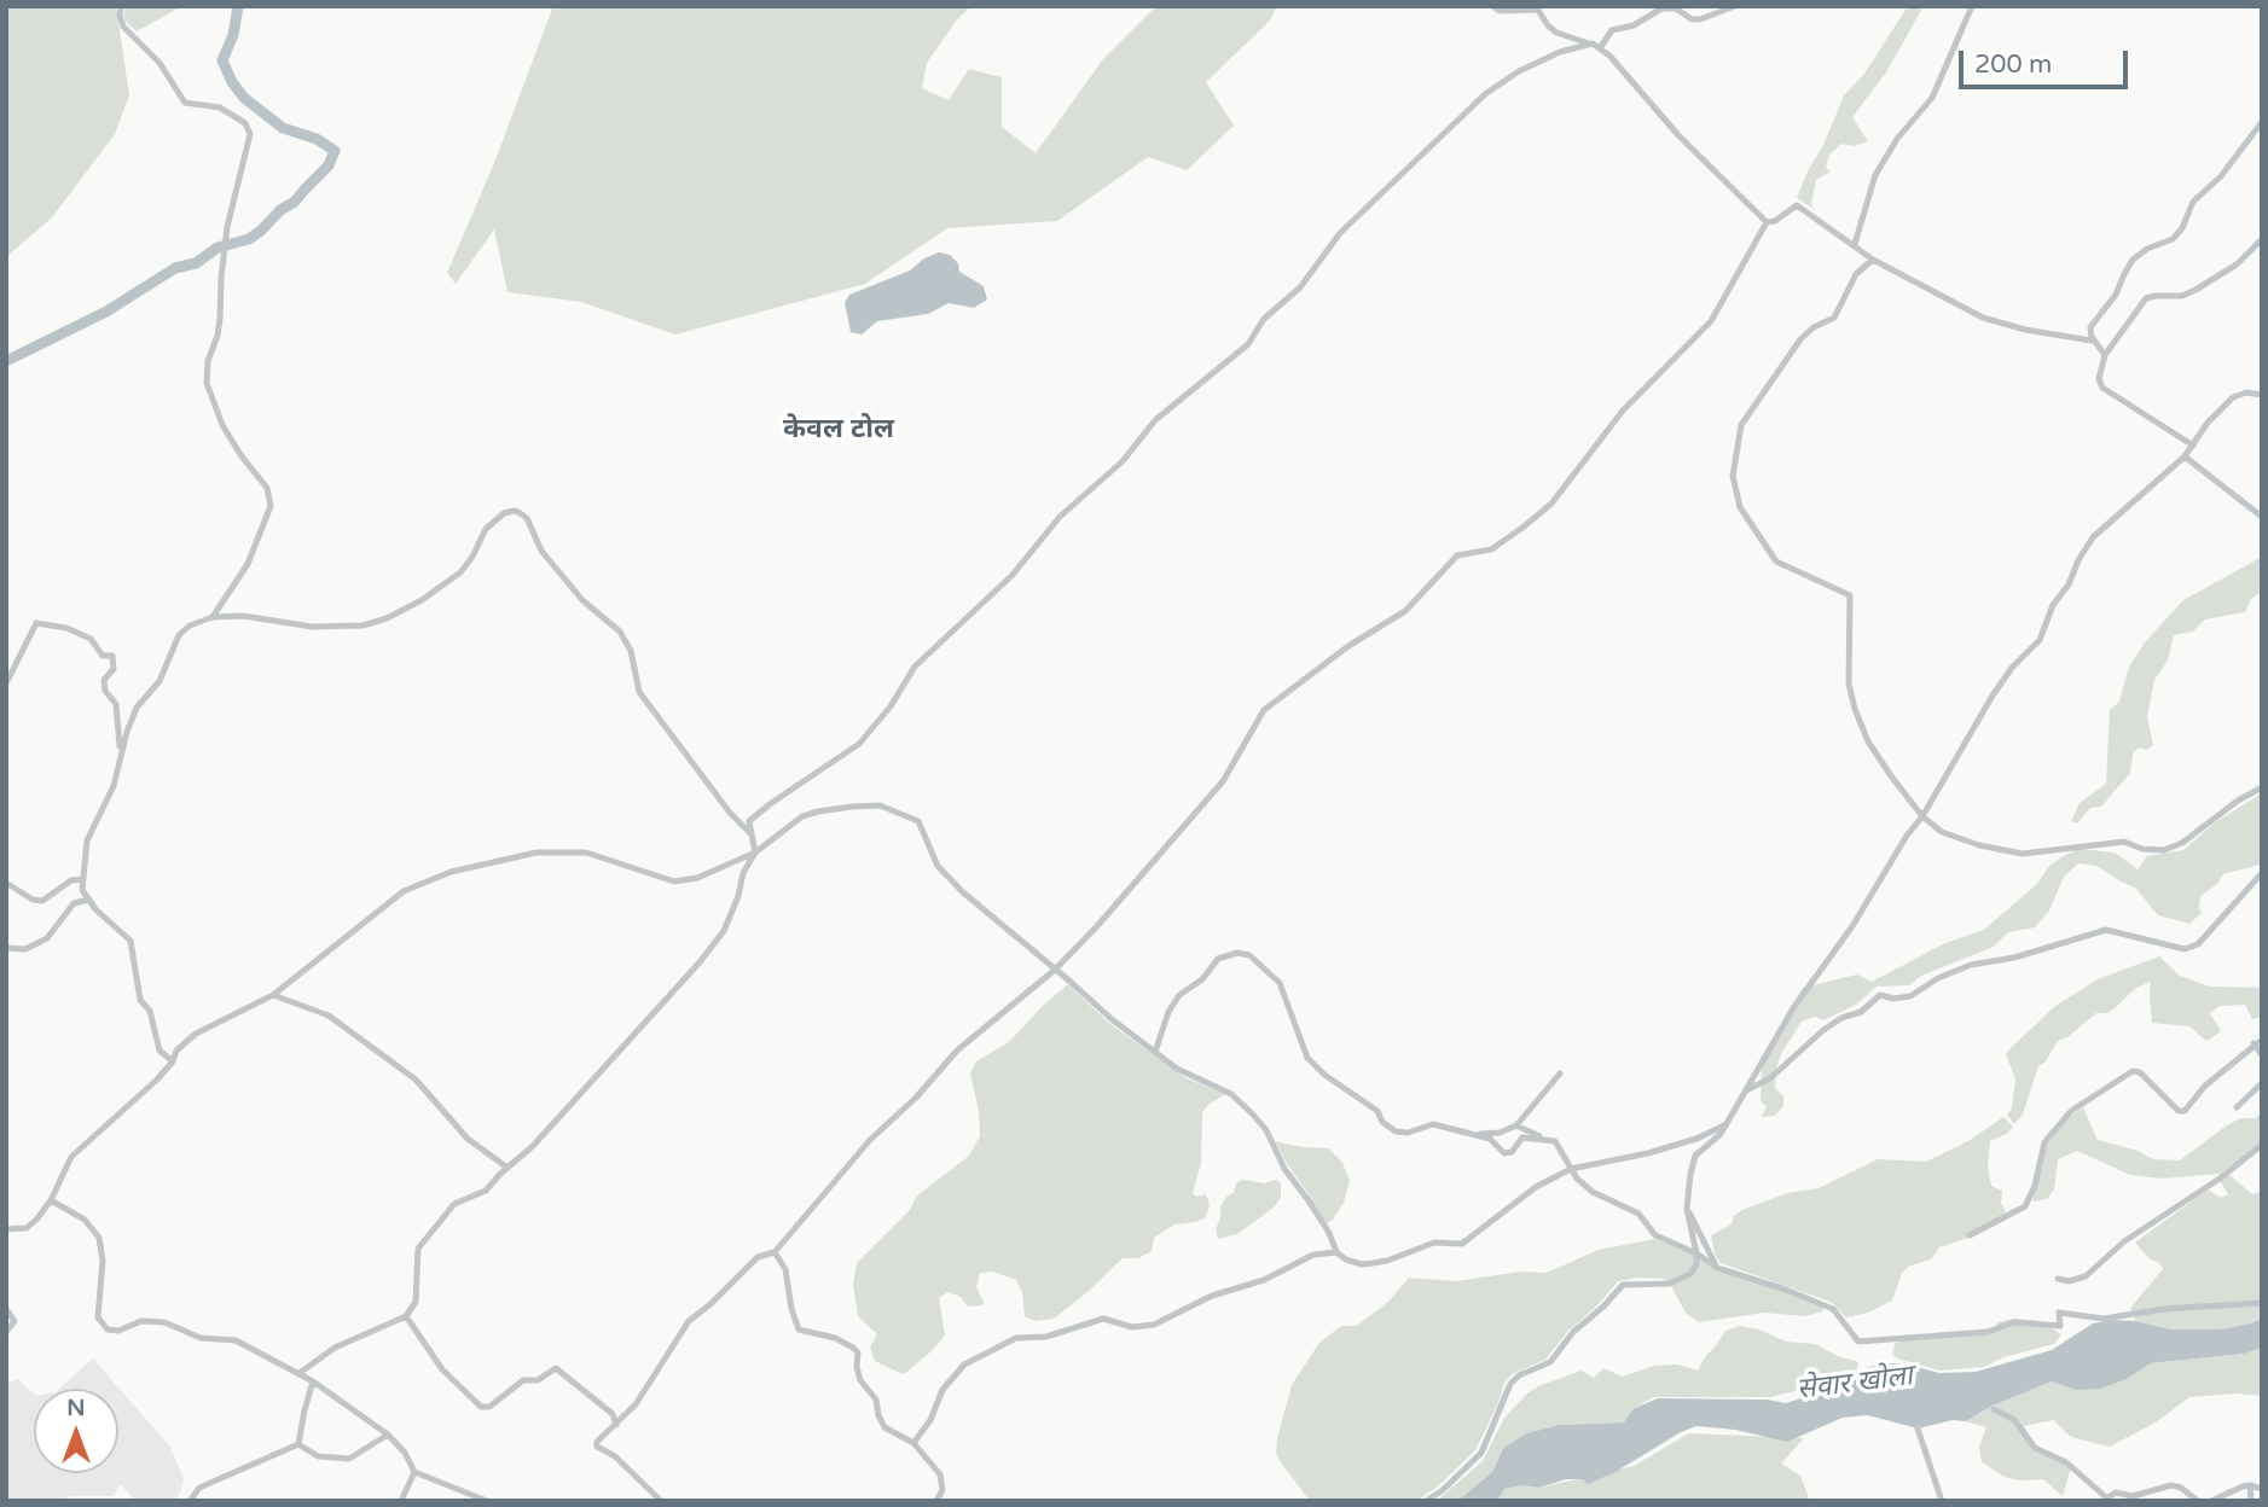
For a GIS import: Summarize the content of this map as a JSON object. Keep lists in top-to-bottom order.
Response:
{
  "districts": ["केवल टोल"],
  "water": ["सेवार खोला"],
  "scale_bar": "200 m",
  "north": "top"
}
